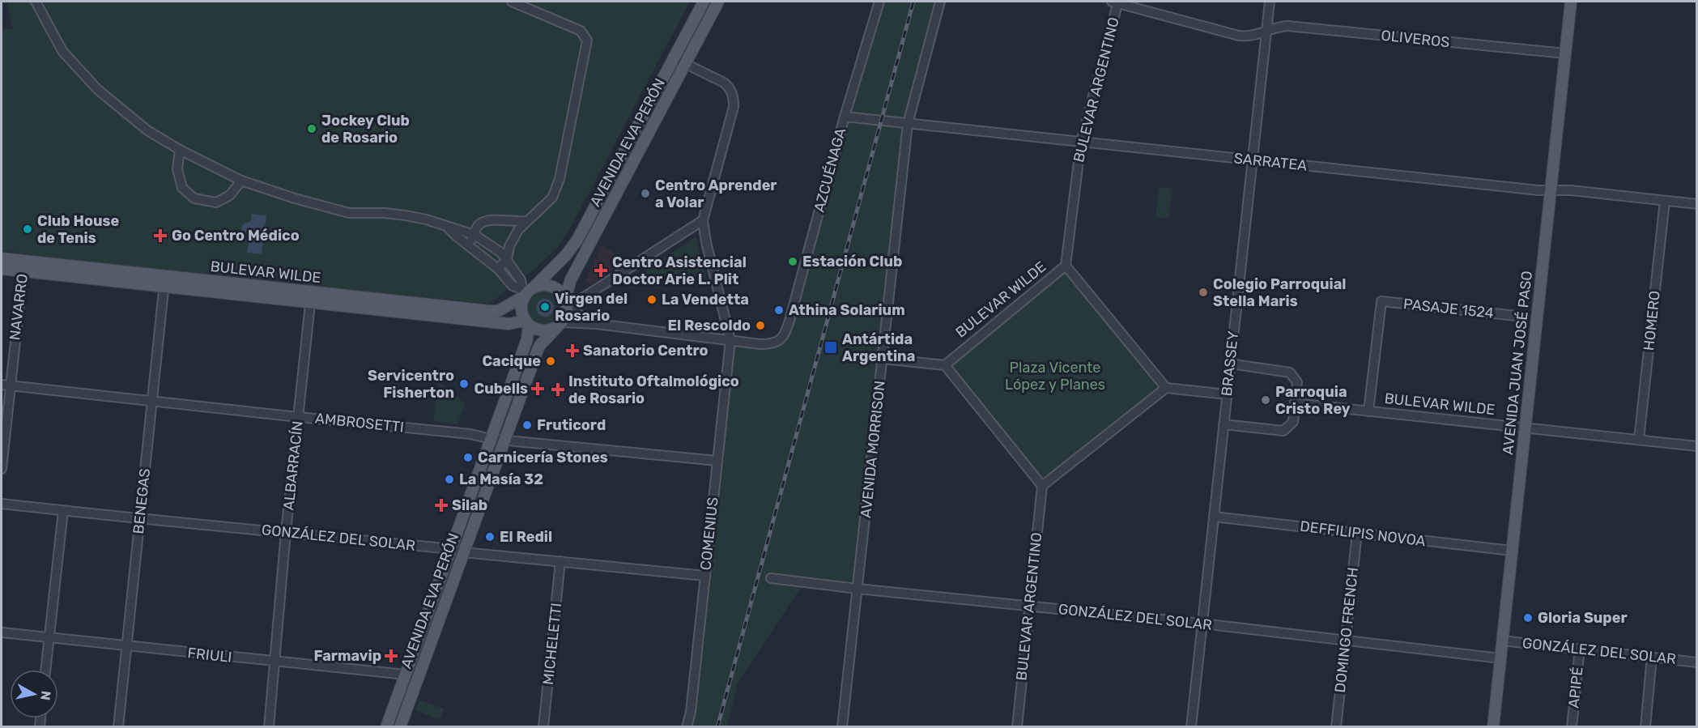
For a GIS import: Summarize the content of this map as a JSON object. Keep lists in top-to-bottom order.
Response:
{
  "streets": {
    "main road": ["AVENIDA EVA PERÓN", "BULEVAR WILDE", "AVENIDA JUAN JOSÉ PASO"],
    "street": [
      "OLIVEROS",
      "BULEVAR ARGENTINO",
      "SARRATEA",
      "AZCUÉNAGA",
      "NAVARRO",
      "PASAJE 1524",
      "HOMERO",
      "BRASSEY",
      "AMBROSETTI",
      "AVENIDA MORRISON",
      "ALBARRACÍN",
      "BENEGAS",
      "COMENIUS",
      "DEFFILIPIS NOVOA",
      "GONZÁLEZ DEL SOLAR",
      "DOMINGO FRENCH",
      "MICHELETTI",
      "FRIULI",
      "APIPÉ"
    ]
  },
  "crossings": [
    ["OLIVEROS", "BULEVAR ARGENTINO"],
    ["OLIVEROS", "AVENIDA JUAN JOSÉ PASO"],
    ["OLIVEROS", "BRASSEY"],
    ["BULEVAR ARGENTINO", "SARRATEA"],
    ["BULEVAR ARGENTINO", "BULEVAR WILDE"],
    ["BULEVAR ARGENTINO", "GONZÁLEZ DEL SOLAR"],
    ["AVENIDA EVA PERÓN", "BULEVAR WILDE"],
    ["AVENIDA EVA PERÓN", "AMBROSETTI"],
    ["AVENIDA EVA PERÓN", "GONZÁLEZ DEL SOLAR"],
    ["AVENIDA EVA PERÓN", "FRIULI"],
    ["SARRATEA", "AZCUÉNAGA"],
    ["SARRATEA", "HOMERO"],
    ["SARRATEA", "AVENIDA JUAN JOSÉ PASO"],
    ["SARRATEA", "BRASSEY"],
    ["SARRATEA", "AVENIDA MORRISON"],
    ["AZCUÉNAGA", "COMENIUS"],
    ["BULEVAR WILDE", "NAVARRO"],
    ["BULEVAR WILDE", "PASAJE 1524"],
    ["BULEVAR WILDE", "HOMERO"],
    ["BULEVAR WILDE", "AVENIDA JUAN JOSÉ PASO"],
    ["BULEVAR WILDE", "ALBARRACÍN"],
    ["BULEVAR WILDE", "BENEGAS"],
    ["NAVARRO", "AMBROSETTI"],
    ["AVENIDA JUAN JOSÉ PASO", "DEFFILIPIS NOVOA"],
    ["AVENIDA JUAN JOSÉ PASO", "GONZÁLEZ DEL SOLAR"],
    ["BRASSEY", "DEFFILIPIS NOVOA"],
    ["BRASSEY", "GONZÁLEZ DEL SOLAR"],
    ["AMBROSETTI", "ALBARRACÍN"],
    ["AMBROSETTI", "BENEGAS"],
    ["AMBROSETTI", "COMENIUS"],
    ["AVENIDA MORRISON", "GONZÁLEZ DEL SOLAR"],
    ["ALBARRACÍN", "GONZÁLEZ DEL SOLAR"],
    ["ALBARRACÍN", "FRIULI"],
    ["BENEGAS", "GONZÁLEZ DEL SOLAR"],
    ["BENEGAS", "FRIULI"],
    ["COMENIUS", "GONZÁLEZ DEL SOLAR"],
    ["DEFFILIPIS NOVOA", "DOMINGO FRENCH"],
    ["GONZÁLEZ DEL SOLAR", "DOMINGO FRENCH"],
    ["GONZÁLEZ DEL SOLAR", "MICHELETTI"],
    ["GONZÁLEZ DEL SOLAR", "APIPÉ"]
  ],
  "parks": ["Plaza Vicente López y Planes"],
  "places": {
    "other": [
      "Jockey Club de Rosario",
      "Centro Aprender a Volar",
      "Club House de Tenis",
      "Estación Club",
      "Colegio Parroquial Stella Maris",
      "La Vendetta",
      "Virgen del Rosario",
      "Athina Solarium",
      "El Rescoldo",
      "Cacique",
      "Servicentro Fisherton",
      "Parroquia Cristo Rey",
      "Fruticord",
      "Carnicería Stones",
      "La Masía 32",
      "El Redil",
      "Gloria Super"
    ],
    "health": [
      "Go Centro Médico",
      "Centro Asistencial Doctor Arie L. Plit",
      "Sanatorio Centro",
      "Cubells",
      "Instituto Oftalmológico de Rosario",
      "Silab",
      "Farmavip"
    ],
    "transit": ["Antártida Argentina"]
  },
  "north": "right"
}
